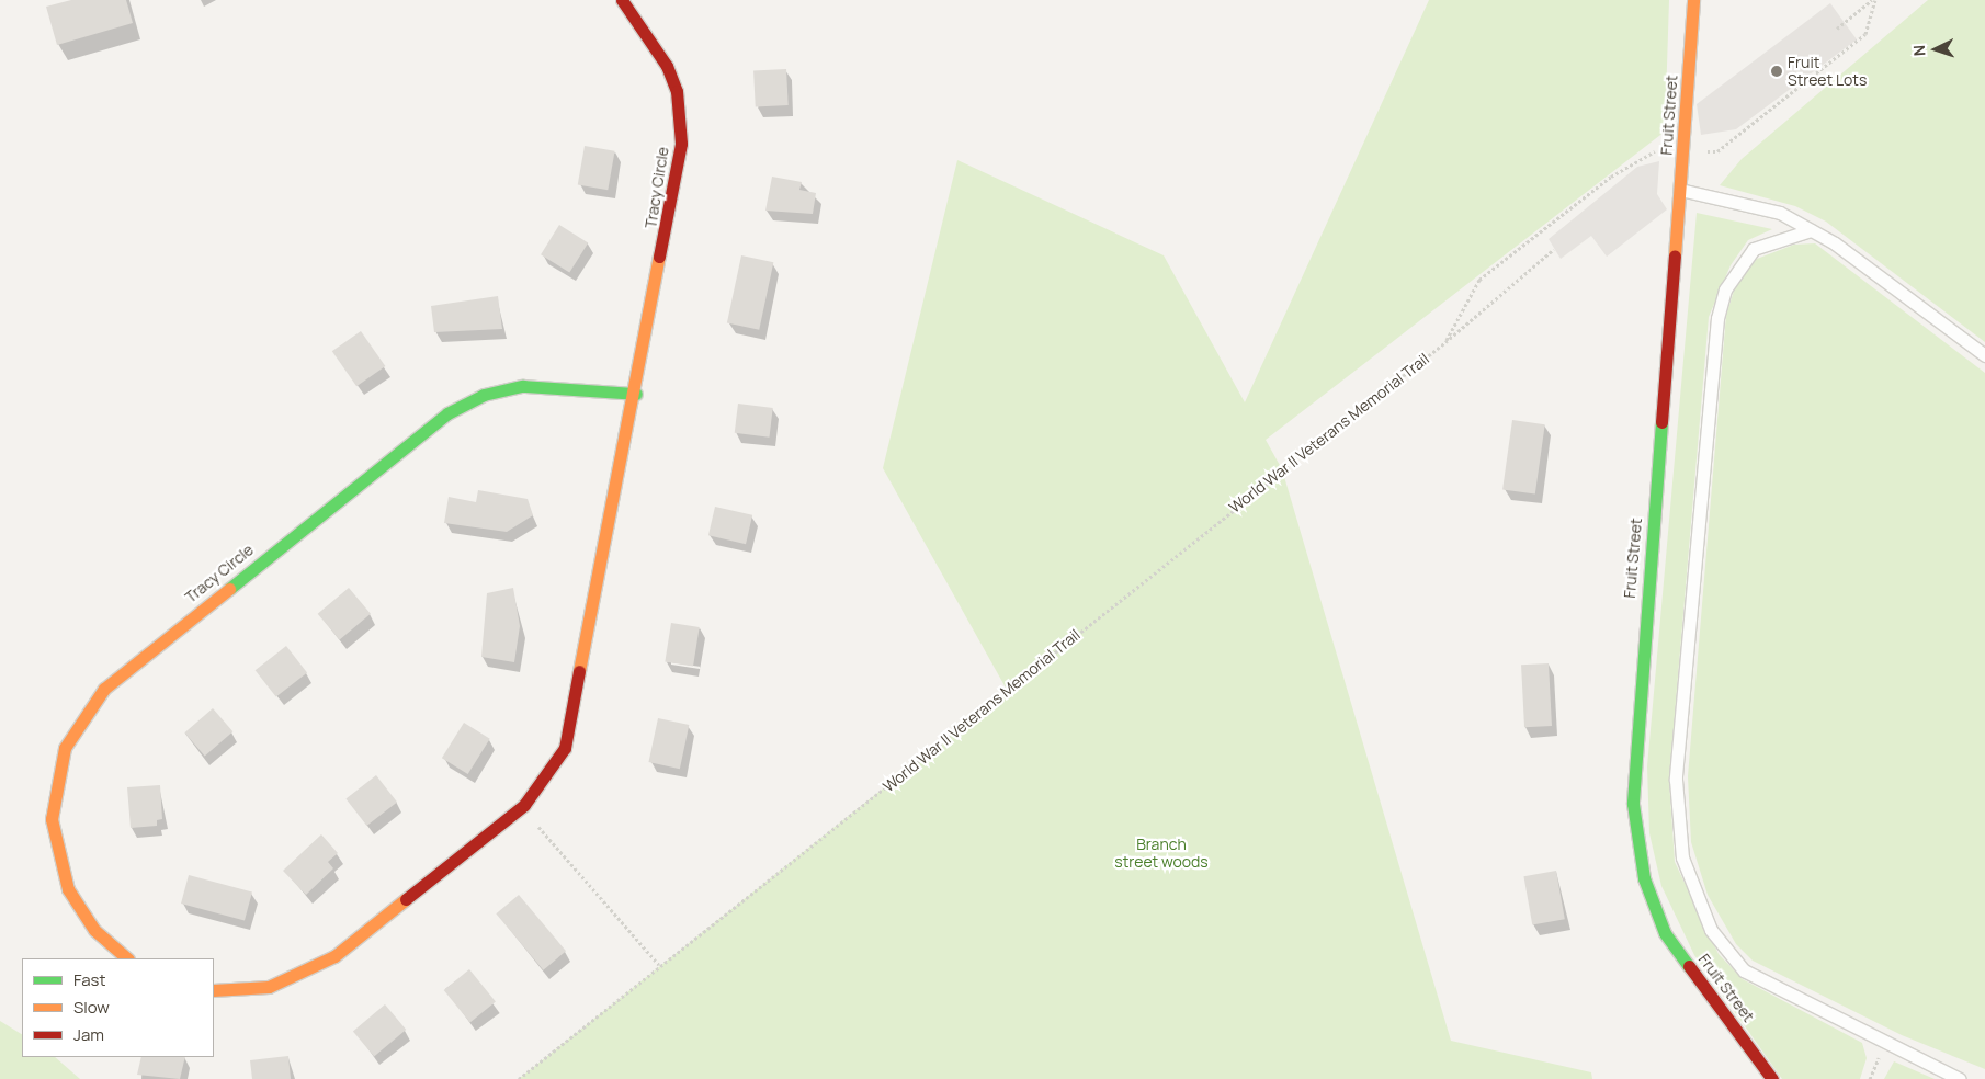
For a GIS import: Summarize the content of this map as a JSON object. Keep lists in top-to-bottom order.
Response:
{
  "streets": {
    "street": ["Fruit Street", "Tracy Circle"],
    "path": ["World War II Veterans Memorial Trail"]
  },
  "crossings": [
    ["Fruit Street", "World War II Veterans Memorial Trail"]
  ],
  "parks": ["Branch street woods"],
  "places": ["Fruit Street Lots"],
  "legend": ["Fast", "Slow", "Jam"],
  "north": "left"
}
